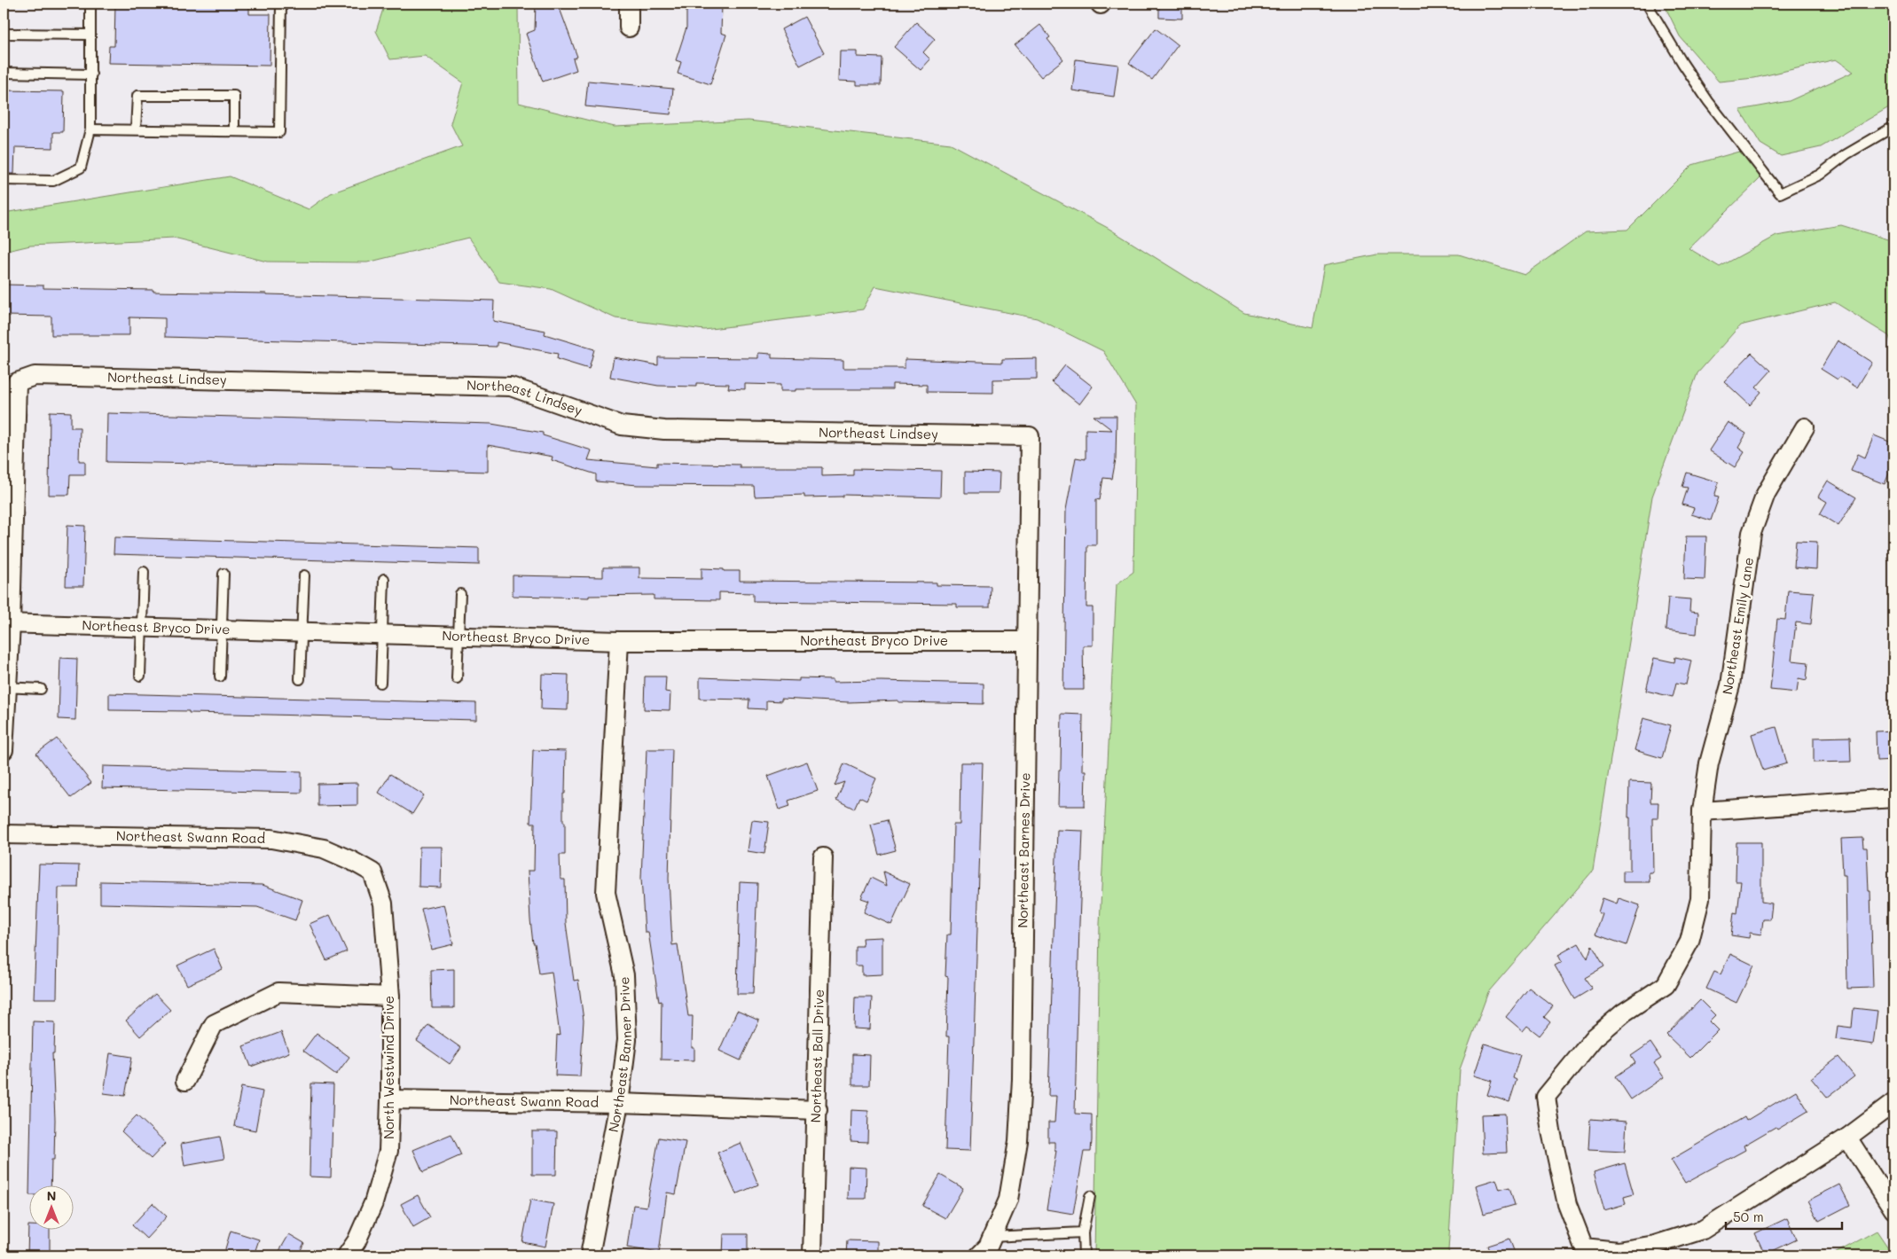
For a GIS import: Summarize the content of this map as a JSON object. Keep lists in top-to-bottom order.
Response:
{
  "streets": {
    "street": [
      "Northeast Lindsey",
      "Northeast Emily Lane",
      "Northeast Bryco Drive",
      "Northeast Swann Road",
      "Northeast Barnes Drive",
      "Northeast Banner Drive",
      "Northeast Ball Drive",
      "North Westwind Drive"
    ]
  },
  "crossings": [
    ["Northeast Lindsey", "Northeast Bryco Drive"],
    ["Northeast Lindsey", "Northeast Barnes Drive"],
    ["Northeast Bryco Drive", "Northeast Barnes Drive"],
    ["Northeast Bryco Drive", "Northeast Banner Drive"],
    ["Northeast Swann Road", "Northeast Banner Drive"],
    ["Northeast Swann Road", "Northeast Ball Drive"],
    ["Northeast Swann Road", "North Westwind Drive"]
  ],
  "scale_bar": "50 m",
  "north": "top"
}
